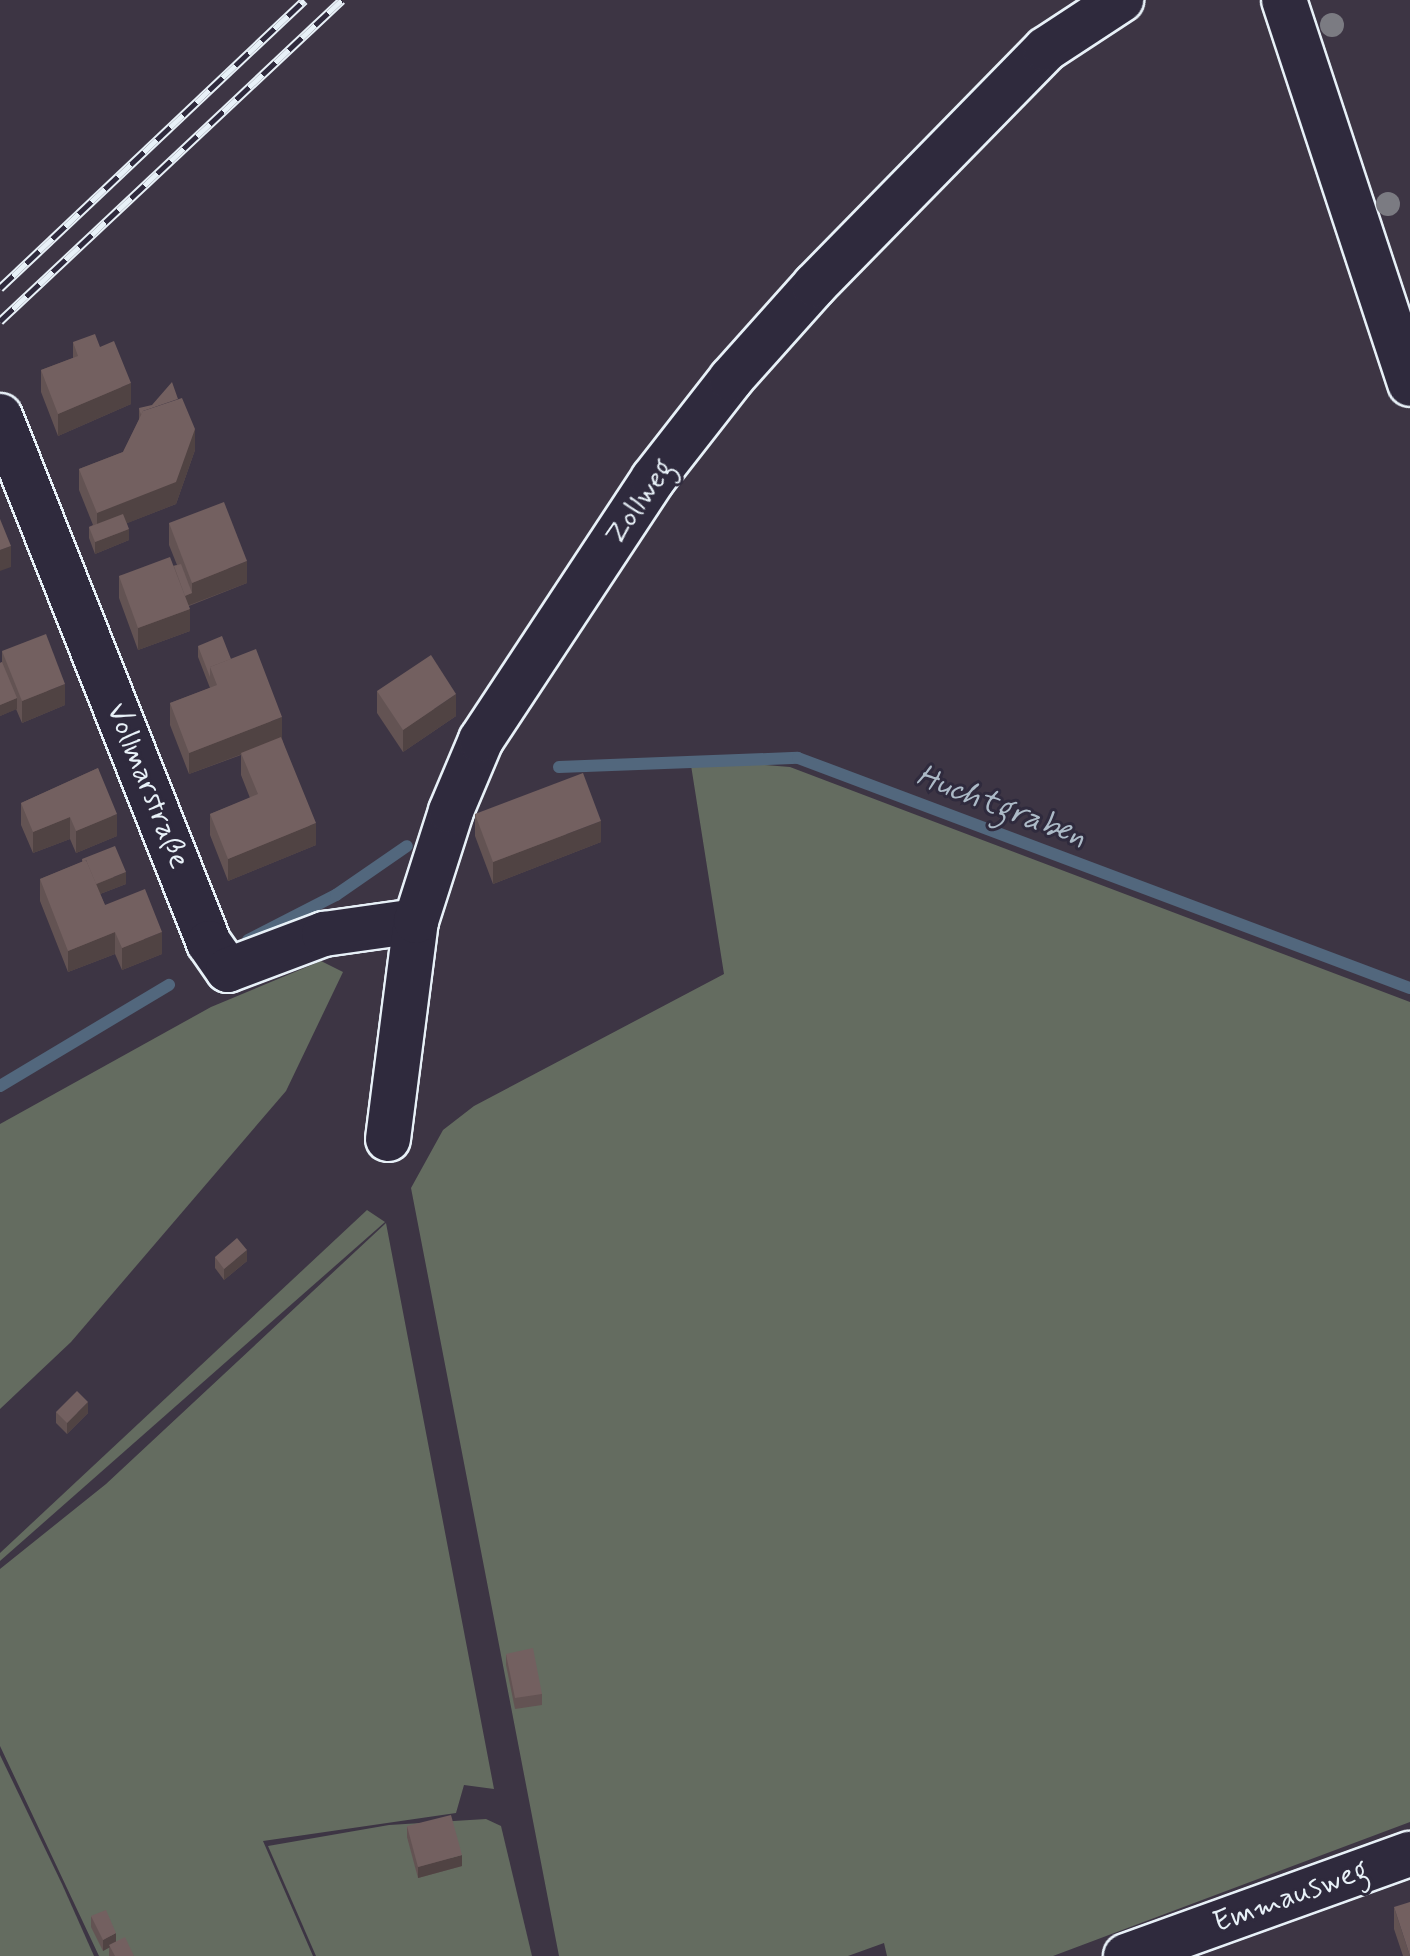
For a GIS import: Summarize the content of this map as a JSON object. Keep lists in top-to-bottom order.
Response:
{
  "streets": {
    "street": ["Zollweg", "Vollmarstraße", "Emmausweg"]
  },
  "crossings": [
    ["Zollweg", "Vollmarstraße"]
  ],
  "water": ["Huchtgraben"]
}
